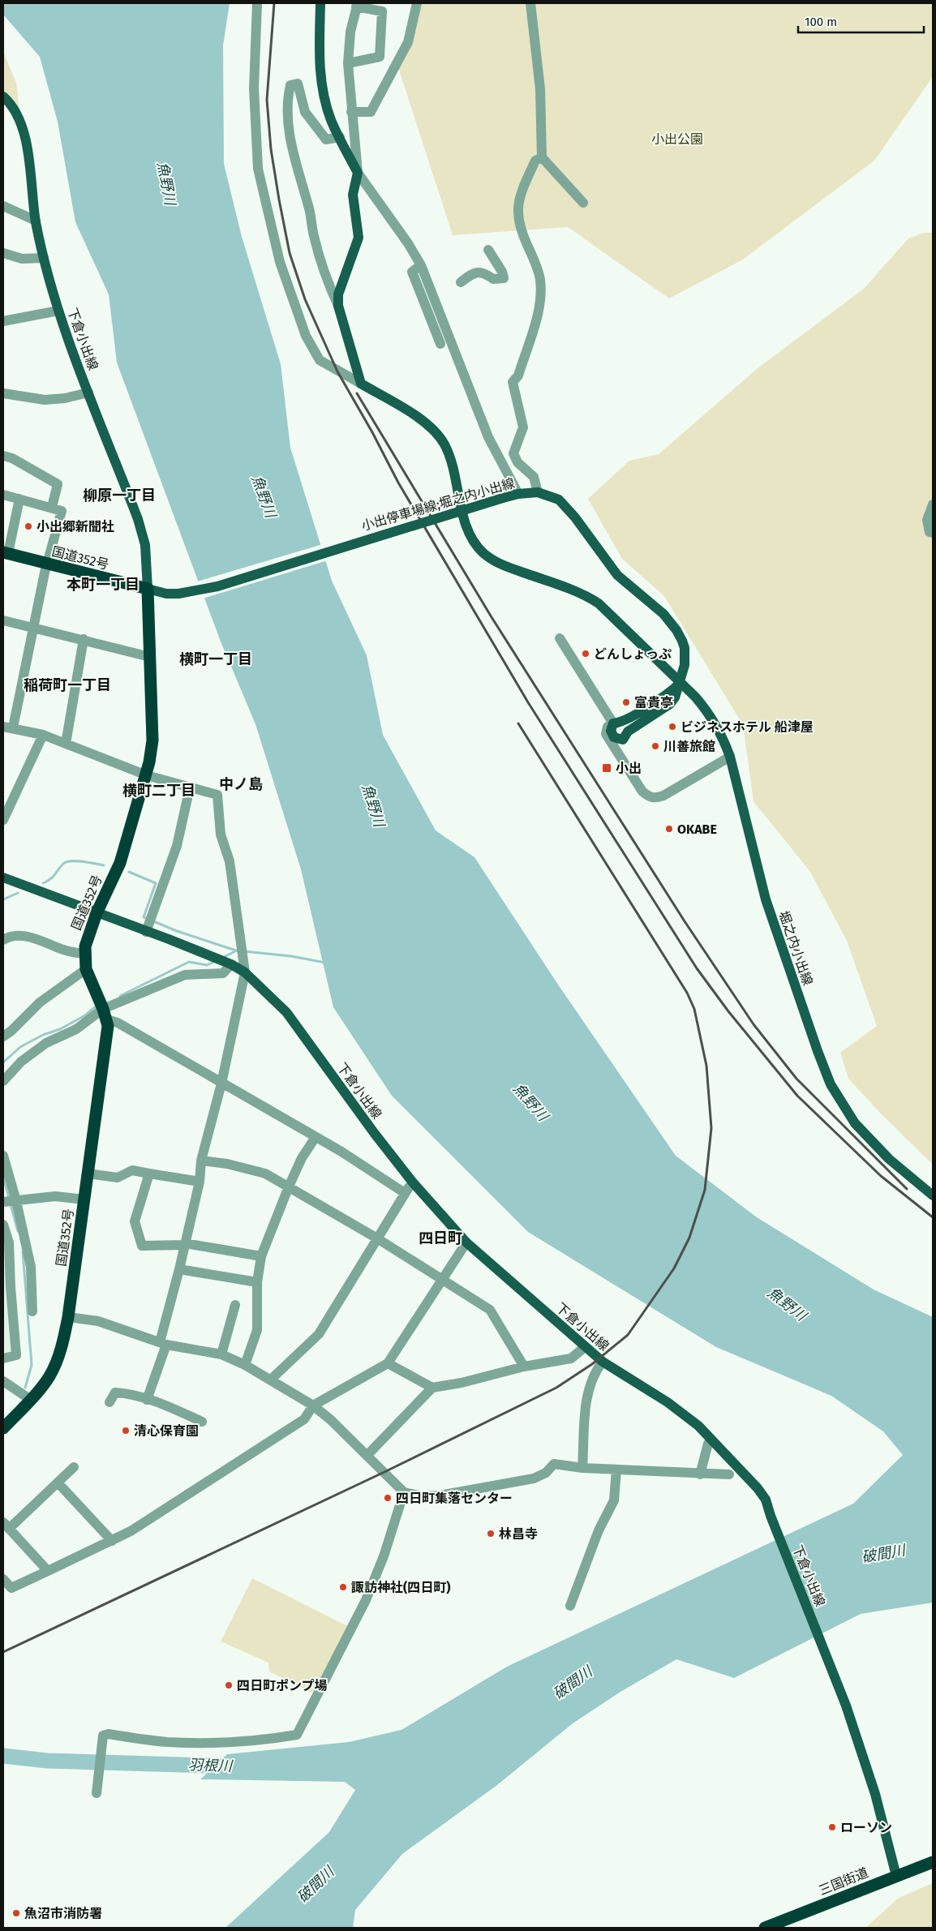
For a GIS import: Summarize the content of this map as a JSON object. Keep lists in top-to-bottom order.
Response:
{
  "streets": {
    "highway": ["国道352号", "三国街道"],
    "main road": ["下倉小出線", "小出停車場線;堀之内小出線", "堀之内小出線"]
  },
  "crossings": [
    ["下倉小出線", "小出停車場線;堀之内小出線"],
    ["下倉小出線", "国道352号"],
    ["下倉小出線", "三国街道"],
    ["小出停車場線;堀之内小出線", "国道352号"],
    ["小出停車場線;堀之内小出線", "堀之内小出線"]
  ],
  "districts": [
    "柳原一丁目",
    "本町一丁目",
    "横町一丁目",
    "稲荷町一丁目",
    "中ノ島",
    "横町二丁目",
    "四日町"
  ],
  "water": ["魚野川", "破間川", "羽根川"],
  "parks": ["小出公園"],
  "places": {
    "other": [
      "小出郷新聞社",
      "どんしょっぷ",
      "富貴亭",
      "ビジネスホテル 船津屋",
      "川善旅館",
      "OKABE",
      "清心保育園",
      "四日町集落センター",
      "林昌寺",
      "諏訪神社(四日町)",
      "四日町ポンプ場",
      "ローソン",
      "魚沼市消防署"
    ],
    "transit": ["小出"]
  },
  "scale_bar": "100 m"
}
